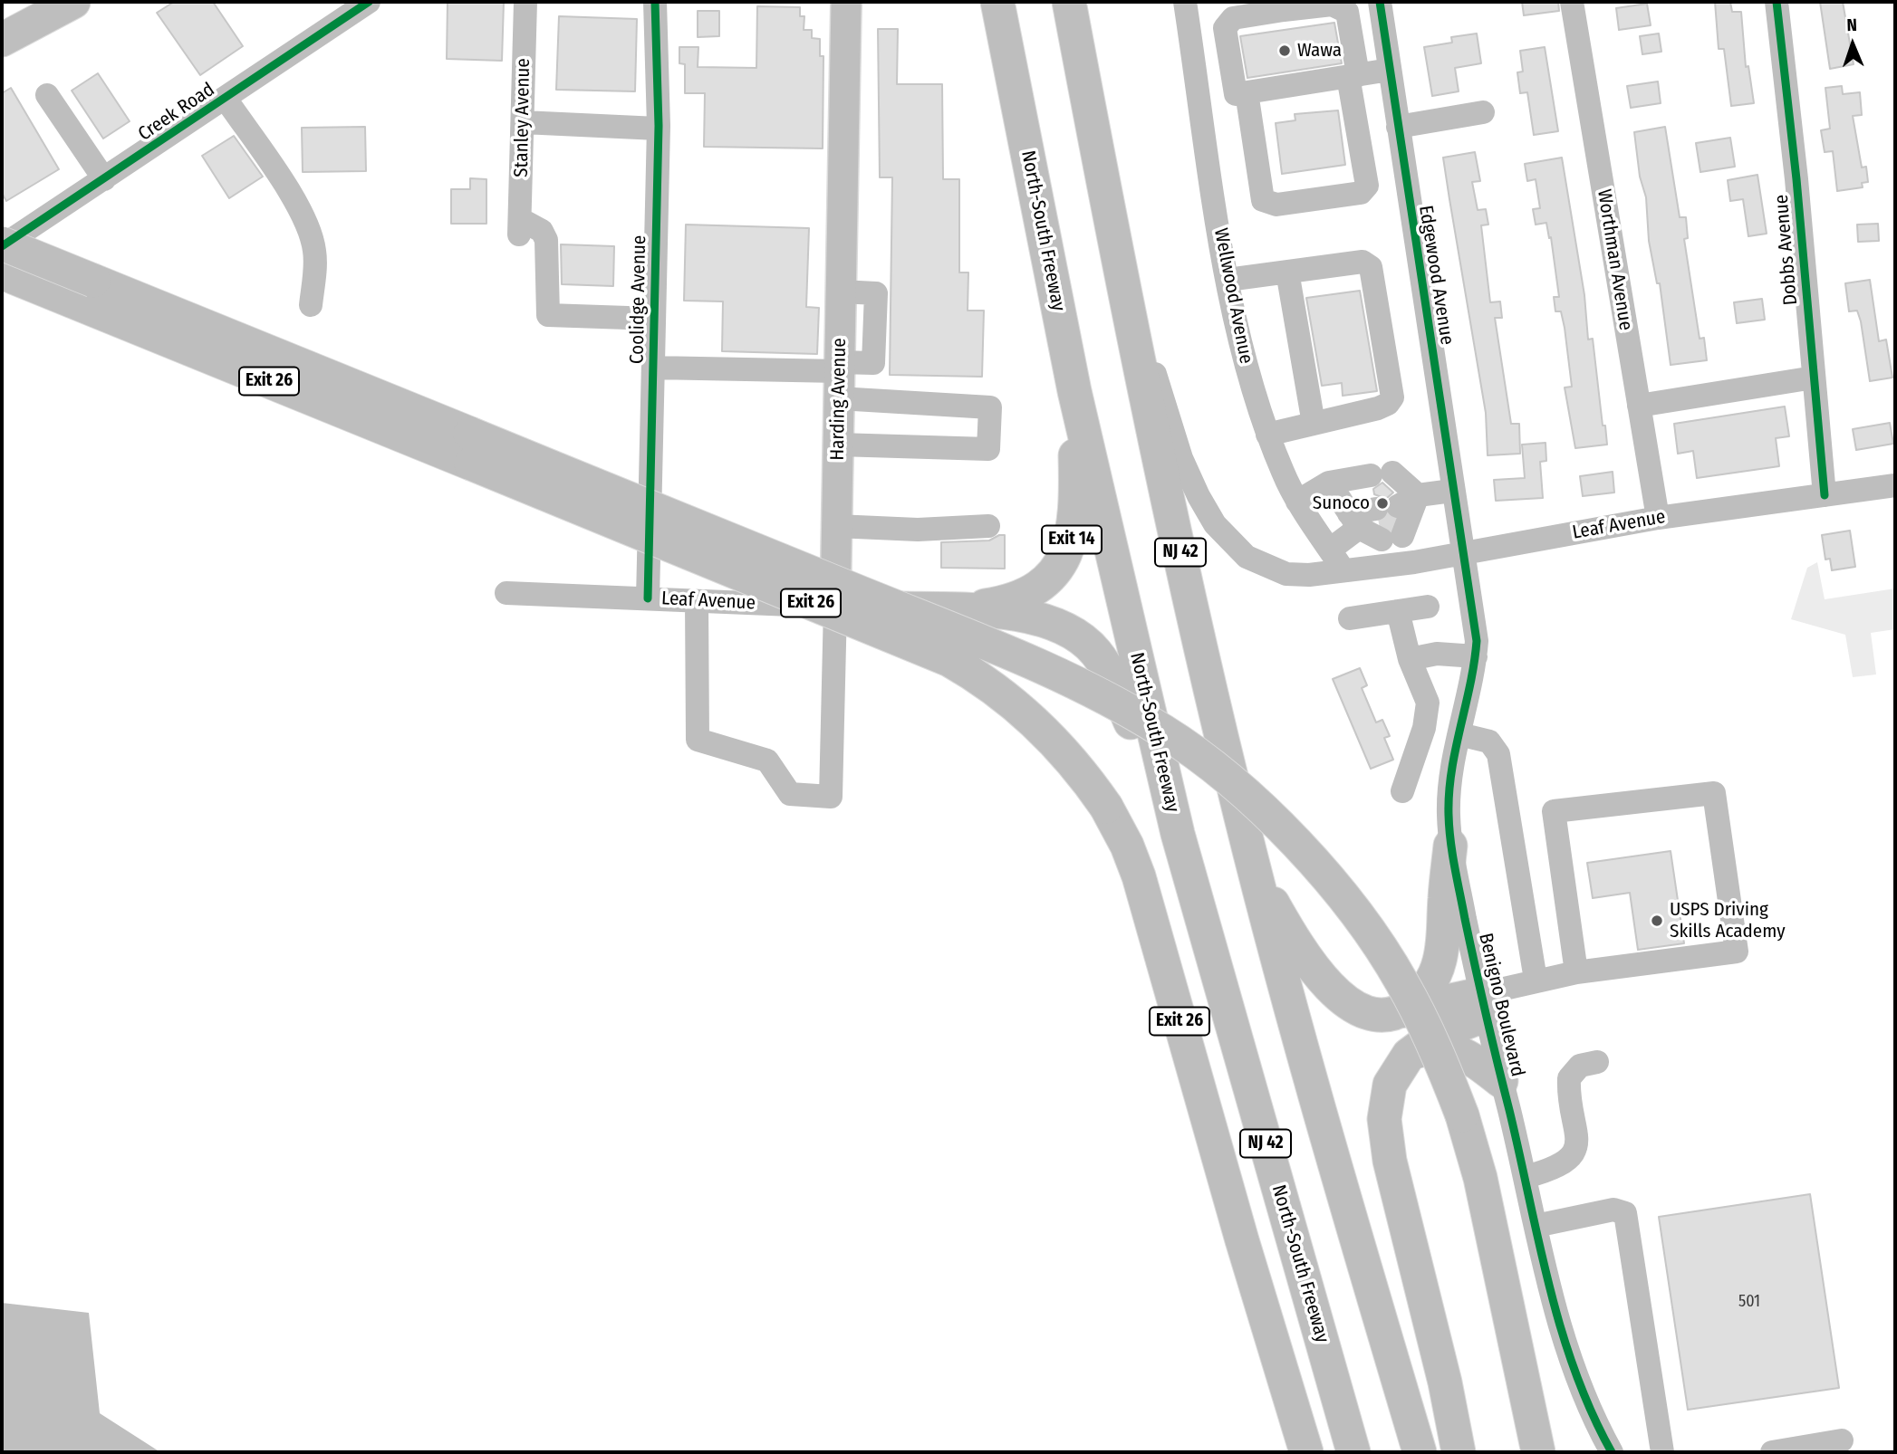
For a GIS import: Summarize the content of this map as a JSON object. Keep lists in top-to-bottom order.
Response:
{
  "streets": {
    "highway": [
      "North-South Freeway",
      "Exit 26",
      "Exit 14",
      "NJ 42"
    ],
    "main road": ["Harding Avenue"],
    "street": [
      "Creek Road",
      "Stanley Avenue",
      "Dobbs Avenue",
      "Worthman Avenue",
      "Edgewood Avenue",
      "Wellwood Avenue",
      "Coolidge Avenue",
      "Leaf Avenue",
      "Benigno Boulevard"
    ]
  },
  "crossings": [
    ["Stanley Avenue", "Coolidge Avenue"],
    ["North-South Freeway", "Exit 14"],
    ["Dobbs Avenue", "Leaf Avenue"],
    ["Worthman Avenue", "Leaf Avenue"],
    ["Edgewood Avenue", "Leaf Avenue"],
    ["Edgewood Avenue", "Benigno Boulevard"],
    ["Wellwood Avenue", "Leaf Avenue"],
    ["Coolidge Avenue", "Leaf Avenue"],
    ["Harding Avenue", "Leaf Avenue"],
    ["Leaf Avenue", "NJ 42"],
    ["Leaf Avenue", "Benigno Boulevard"]
  ],
  "places": ["Wawa", "Sunoco", "USPS Driving Skills Academy"],
  "house_numbers": ["501"],
  "north": "top"
}
